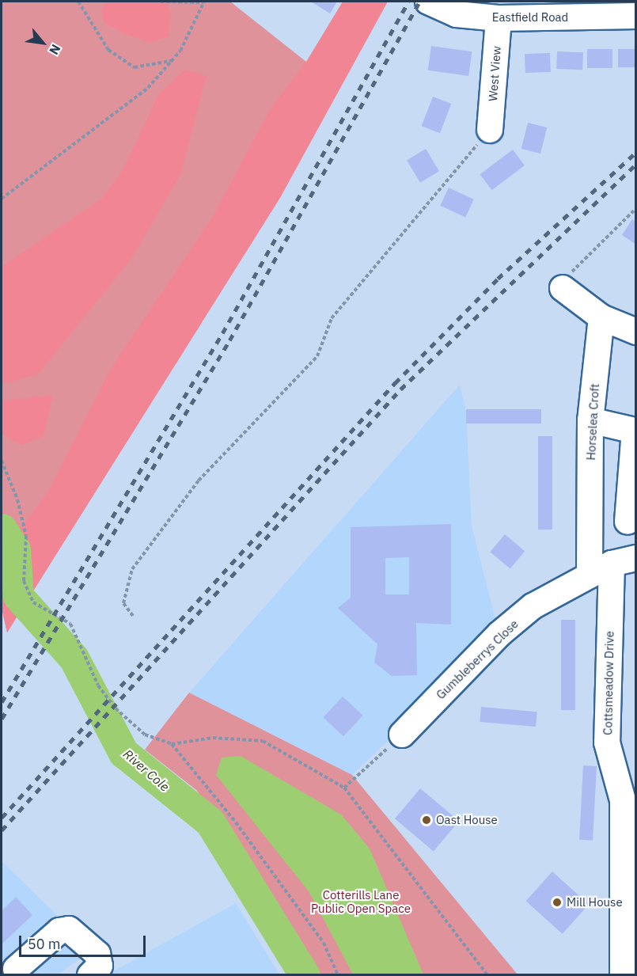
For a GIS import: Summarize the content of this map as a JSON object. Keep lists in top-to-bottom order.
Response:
{
  "streets": {
    "street": [
      "Eastfield Road",
      "West View",
      "Horselea Croft",
      "Gumbleberrys Close",
      "Cottsmeadow Drive"
    ]
  },
  "crossings": [
    ["Eastfield Road", "West View"],
    ["Horselea Croft", "Gumbleberrys Close"],
    ["Gumbleberrys Close", "Cottsmeadow Drive"]
  ],
  "water": ["River Cole"],
  "parks": ["Cotterills Lane Public Open Space"],
  "places": ["Oast House", "Mill House"],
  "scale_bar": "50 m",
  "north": "bottom right"
}
